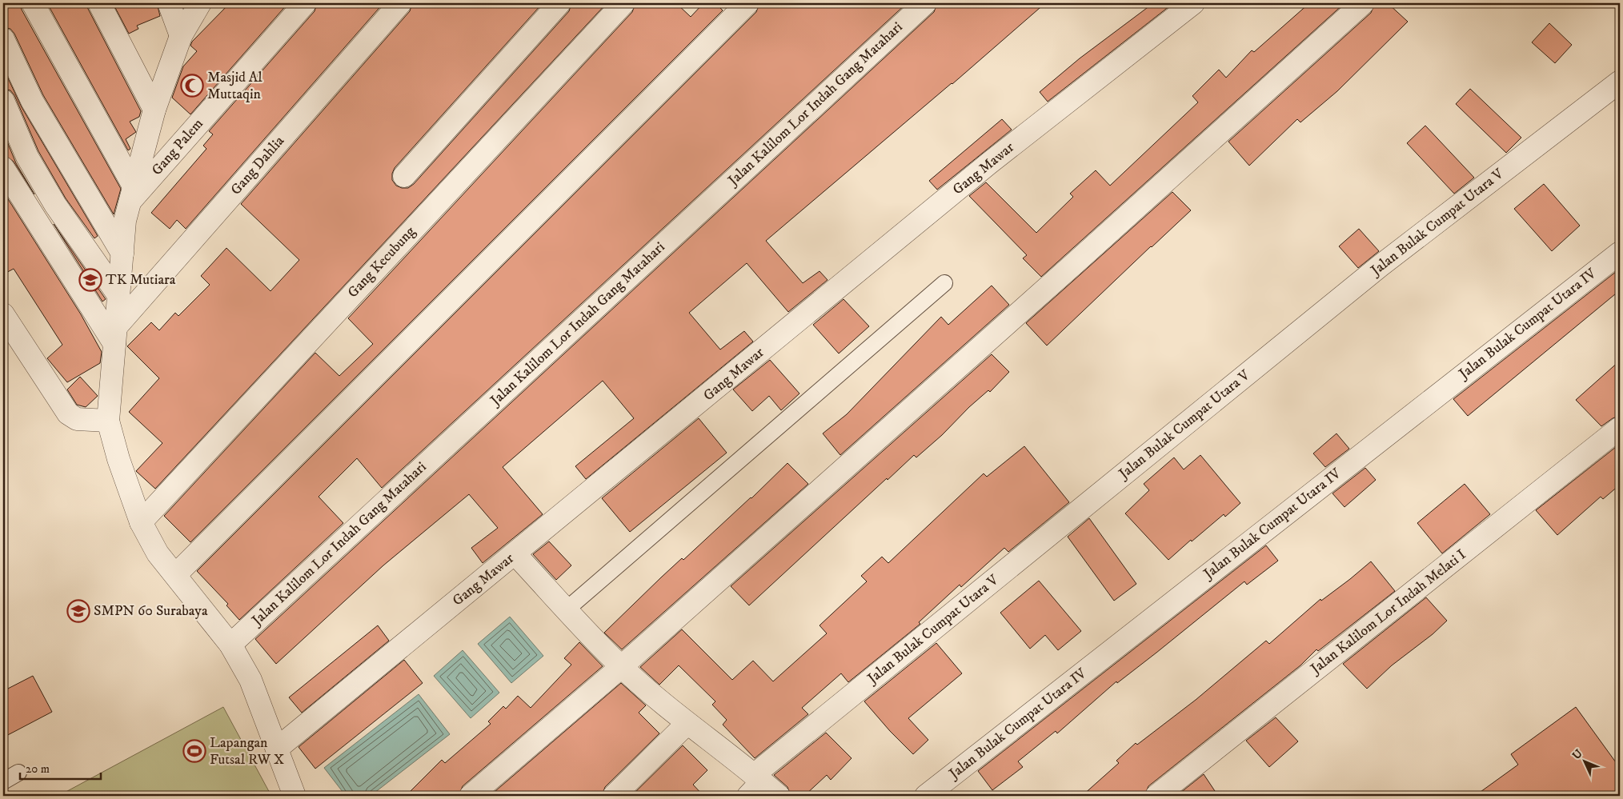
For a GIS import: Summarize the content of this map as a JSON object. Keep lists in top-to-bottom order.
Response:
{
  "streets": {
    "street": [
      "Jalan Kalilom Lor Indah Gang Matahari",
      "Gang Palem",
      "Gang Dahlia",
      "Gang Mawar",
      "Jalan Bulak Cumpat Utara V",
      "Gang Kecubung",
      "Jalan Bulak Cumpat Utara IV",
      "Jalan Kalilom Lor Indah Melati I"
    ]
  },
  "places": {
    "mosque": ["Masjid Al Muttaqin"],
    "school or university": ["TK Mutiara", "SMPN 60 Surabaya"],
    "sports": ["Lapangan Futsal RW X"]
  },
  "scale_bar": "20 m",
  "north": "top left"
}
